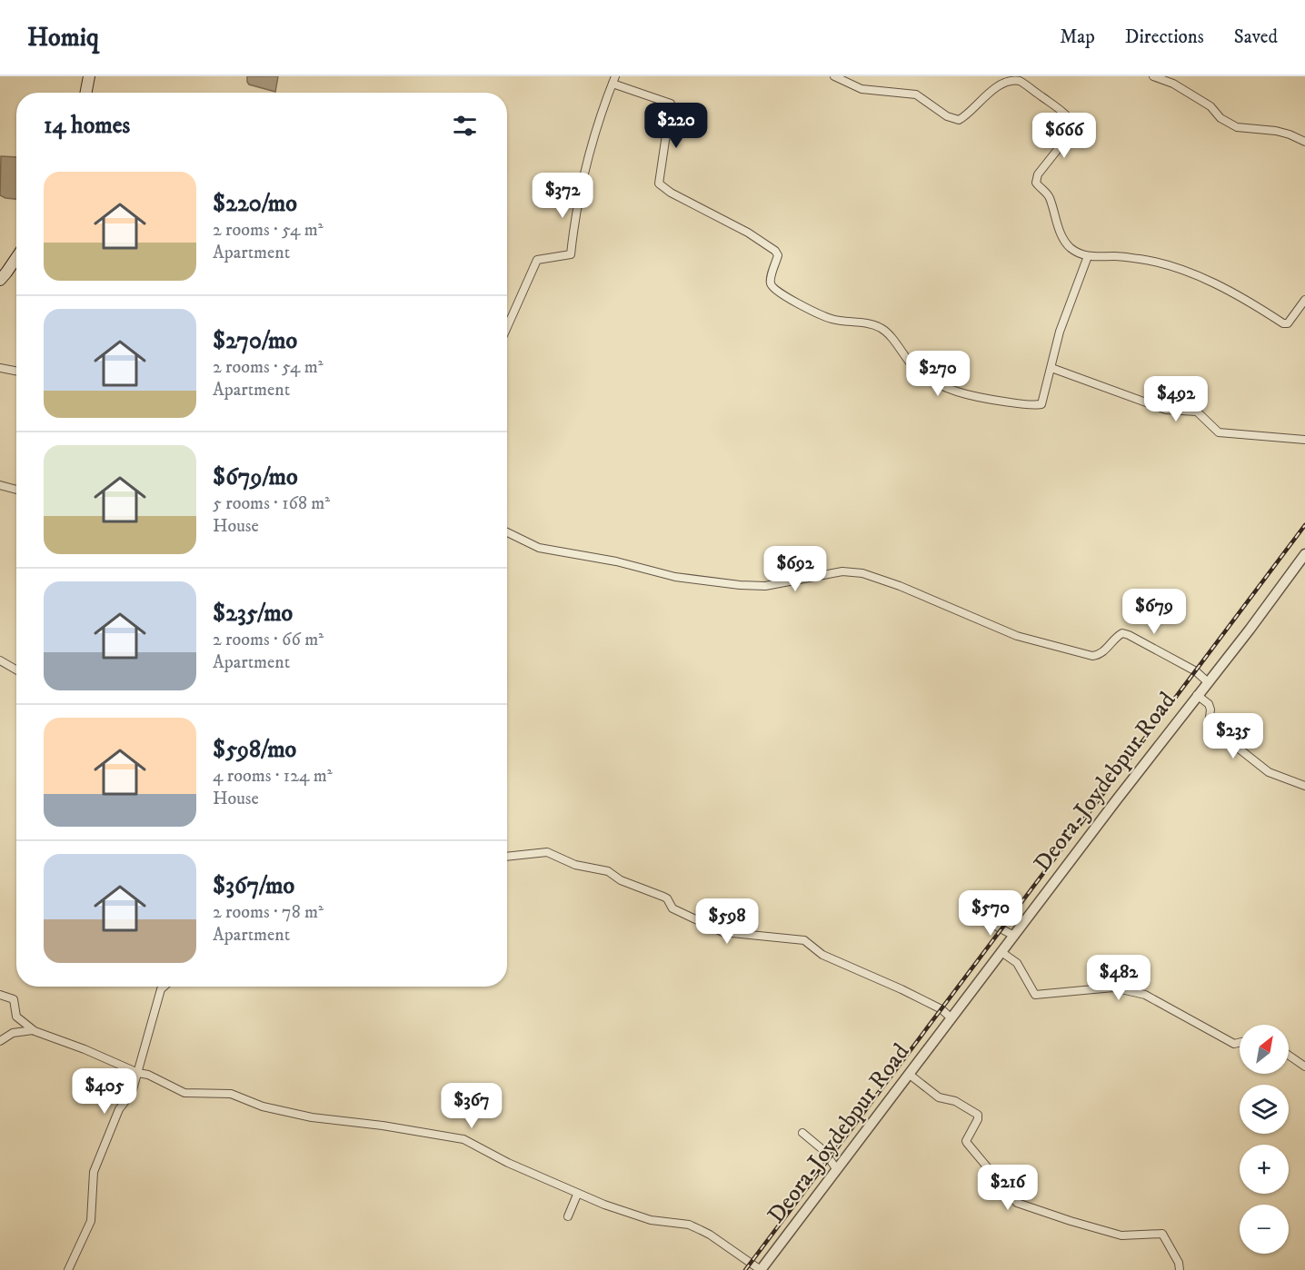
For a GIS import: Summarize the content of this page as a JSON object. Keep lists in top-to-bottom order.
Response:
{
  "streets": {
    "street": ["Deora-Joydebpur Road"]
  },
  "north": "top right",
  "page": {
    "header": "Homiq",
    "nav": ["Map", "Directions", "Saved"],
    "heading": "14 homes",
    "price": [
      "$220",
      "$666",
      "$372",
      "$270",
      "$492",
      "$692",
      "$679",
      "$235",
      "$570",
      "$598",
      "$482",
      "$405",
      "$367",
      "$216"
    ],
    "list": [
      {
        "name": "$220/mo",
        "note": "2 rooms · 54 m² · Apartment"
      },
      {
        "name": "$270/mo",
        "note": "2 rooms · 54 m² · Apartment"
      },
      {
        "name": "$679/mo",
        "note": "5 rooms · 168 m² · House"
      },
      {
        "name": "$235/mo",
        "note": "2 rooms · 66 m² · Apartment"
      },
      {
        "name": "$598/mo",
        "note": "4 rooms · 124 m² · House"
      },
      {
        "name": "$367/mo",
        "note": "2 rooms · 78 m² · Apartment"
      }
    ],
    "map_buttons": ["+", "−"]
  }
}
